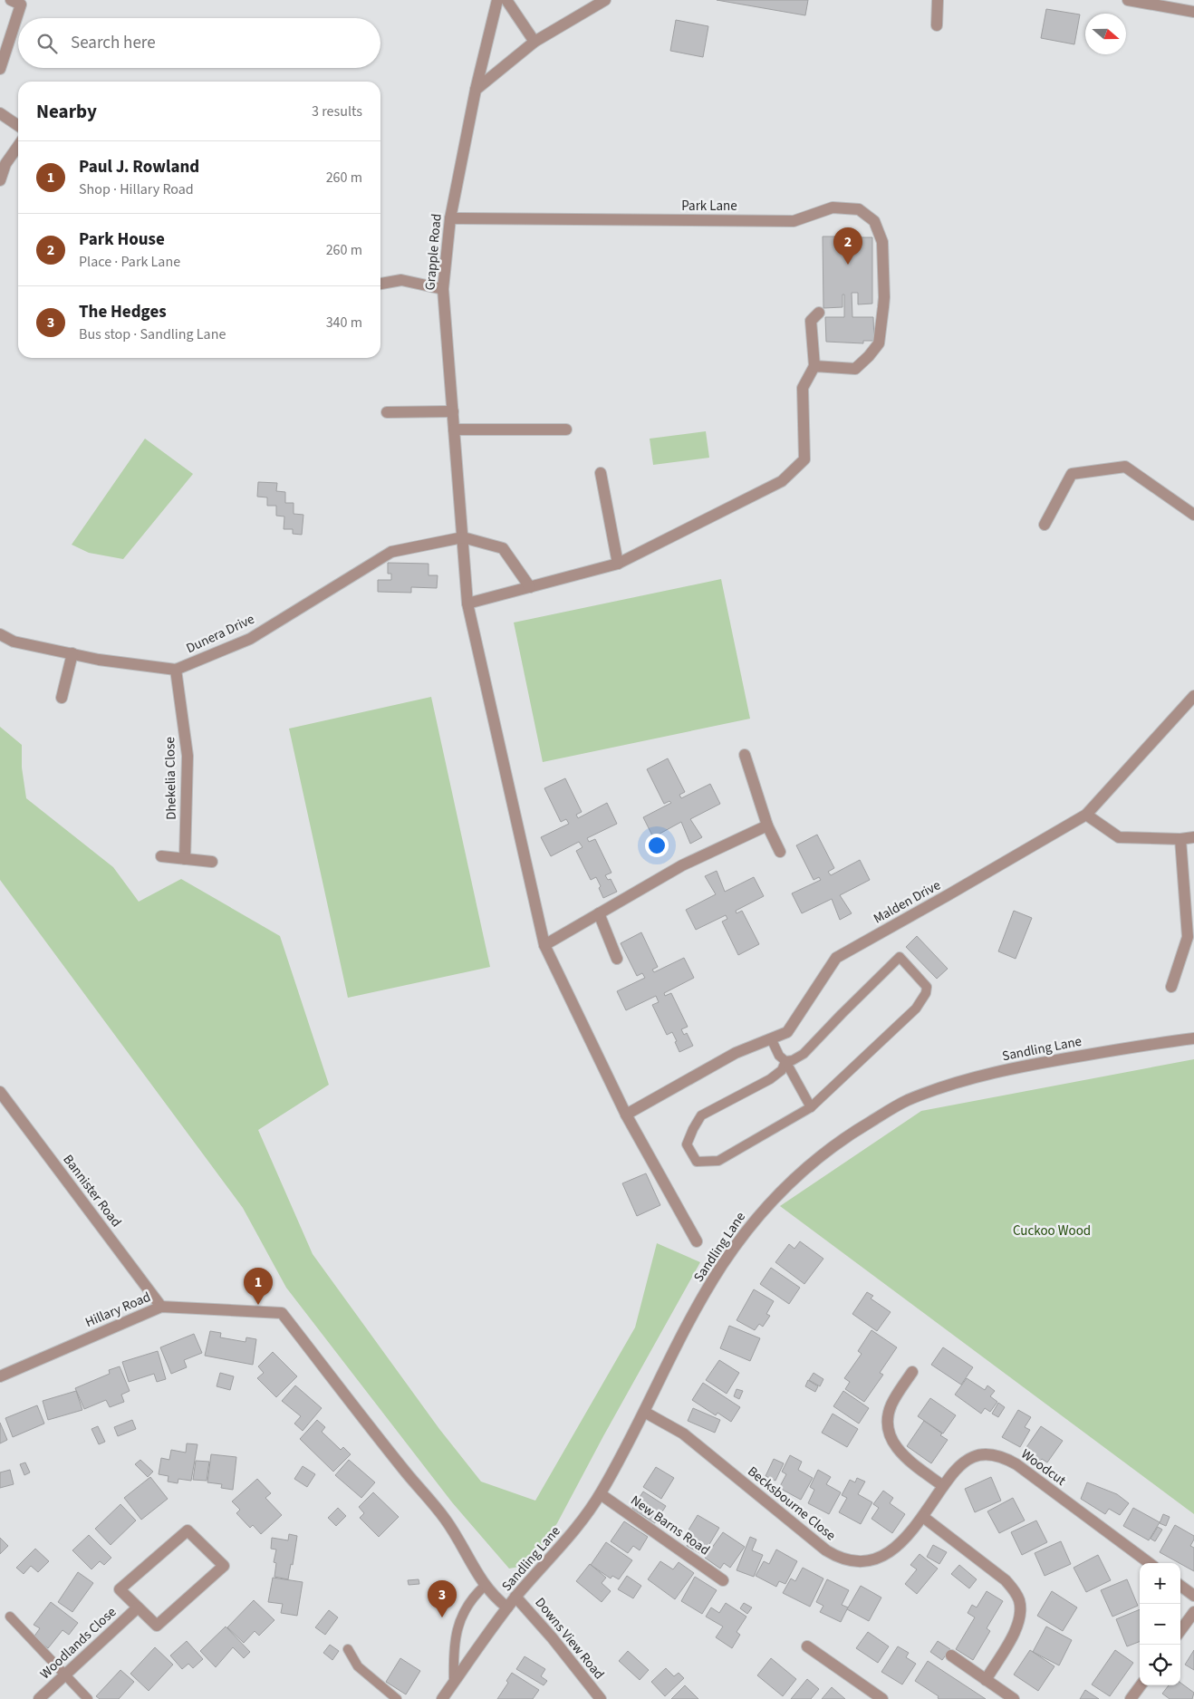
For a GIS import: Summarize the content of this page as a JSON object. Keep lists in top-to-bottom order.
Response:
{
  "streets": {
    "street": [
      "Park Lane",
      "Grapple Road",
      "Dunera Drive",
      "Dhekelia Close",
      "Malden Drive",
      "Sandling Lane",
      "Bannister Road",
      "Hillary Road",
      "Woodcut",
      "Becksbourne Close",
      "New Barns Road",
      "Downs View Road",
      "Woodlands Close"
    ]
  },
  "crossings": [
    ["Park Lane", "Grapple Road"],
    ["Grapple Road", "Dunera Drive"],
    ["Grapple Road", "Malden Drive"],
    ["Dunera Drive", "Dhekelia Close"],
    ["Sandling Lane", "Becksbourne Close"],
    ["Sandling Lane", "New Barns Road"],
    ["Sandling Lane", "Downs View Road"],
    ["Bannister Road", "Hillary Road"],
    ["Woodcut", "Becksbourne Close"]
  ],
  "parks": ["Cuckoo Wood"],
  "north": "right",
  "page": {
    "search": "Search here",
    "heading": ["Nearby", "3 results"],
    "list": [
      {
        "mark": "1",
        "name": "Paul J. Rowland",
        "note": "Shop · Hillary Road",
        "value": "260 m"
      },
      {
        "mark": "2",
        "name": "Park House",
        "note": "Place · Park Lane",
        "value": "260 m"
      },
      {
        "mark": "3",
        "name": "The Hedges",
        "note": "Bus stop · Sandling Lane",
        "value": "340 m"
      }
    ],
    "pins": ["2", "1", "3"],
    "map_buttons": ["+", "−"]
  }
}
